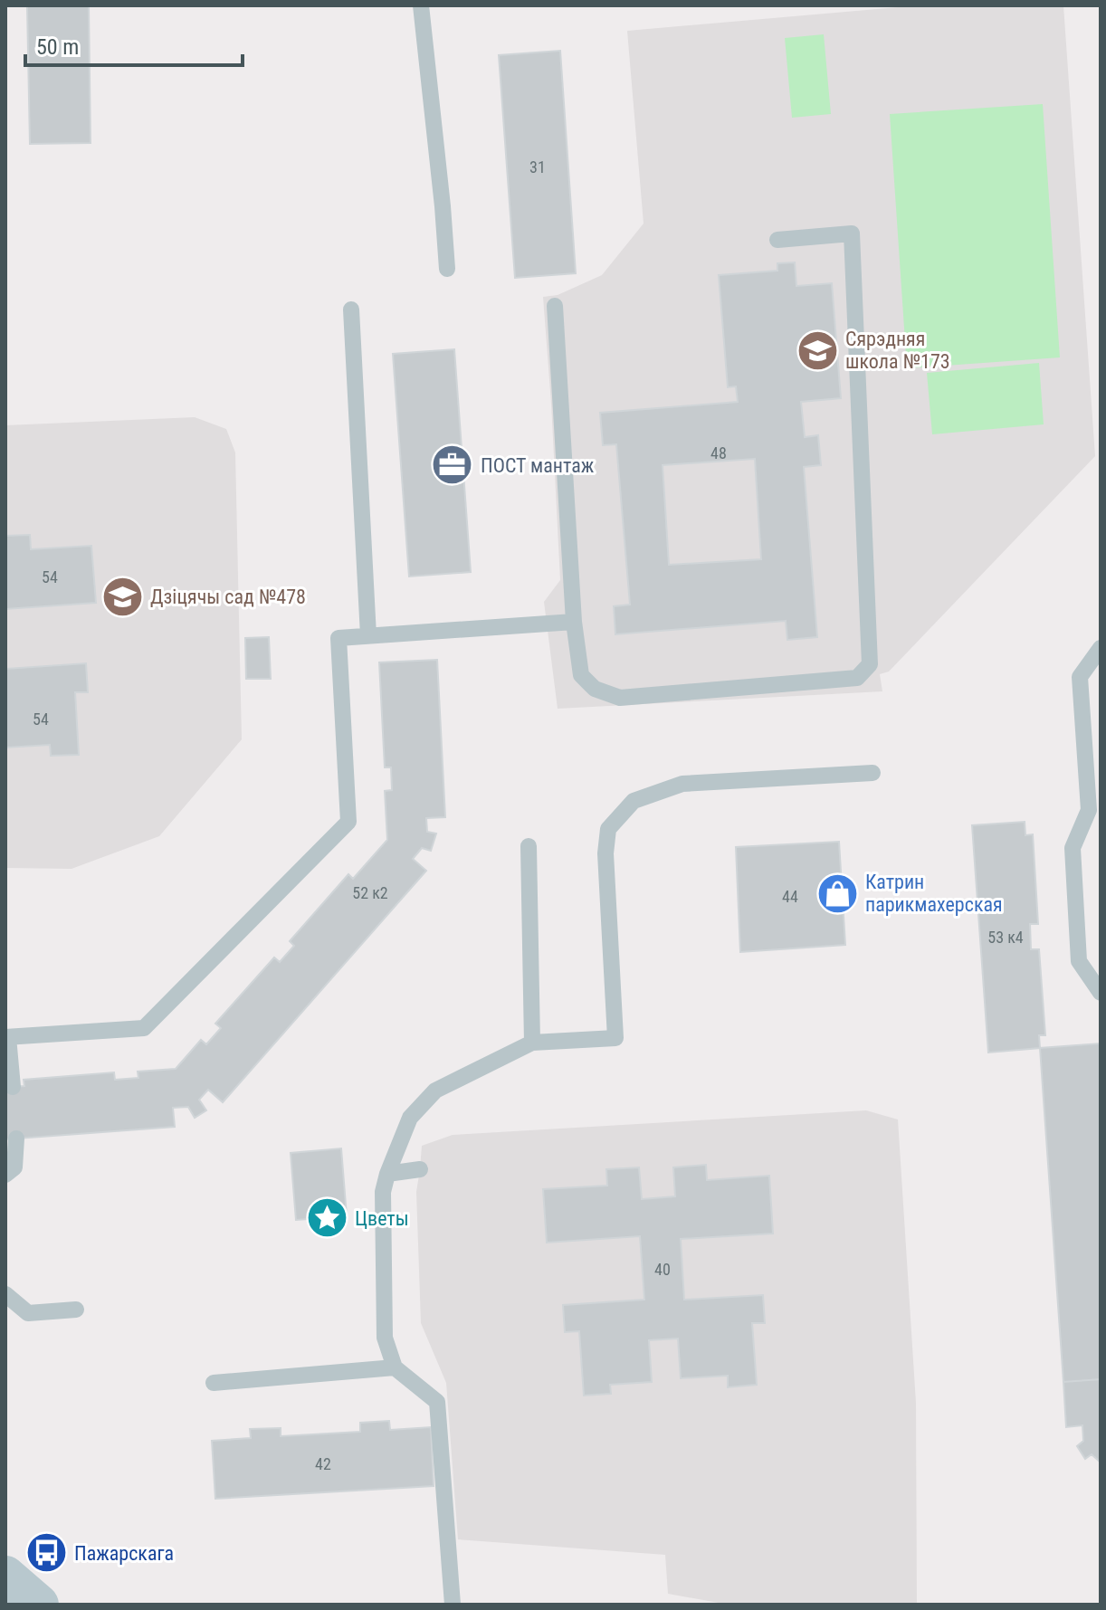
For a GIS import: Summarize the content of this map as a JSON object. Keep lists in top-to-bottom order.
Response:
{
  "places": {
    "school or university": ["Сярэдняя школа №173", "Дзіцячы сад №478"],
    "office": ["ПОСТ мантаж"],
    "shop": ["Катрин парикмахерская"],
    "place": ["Цветы"],
    "bus stop": ["Пажарскага"]
  },
  "house_numbers": [
    "31",
    "48",
    "54",
    "54",
    "52 к2",
    "44",
    "53 к4",
    "40",
    "42"
  ],
  "scale_bar": "50 m"
}
